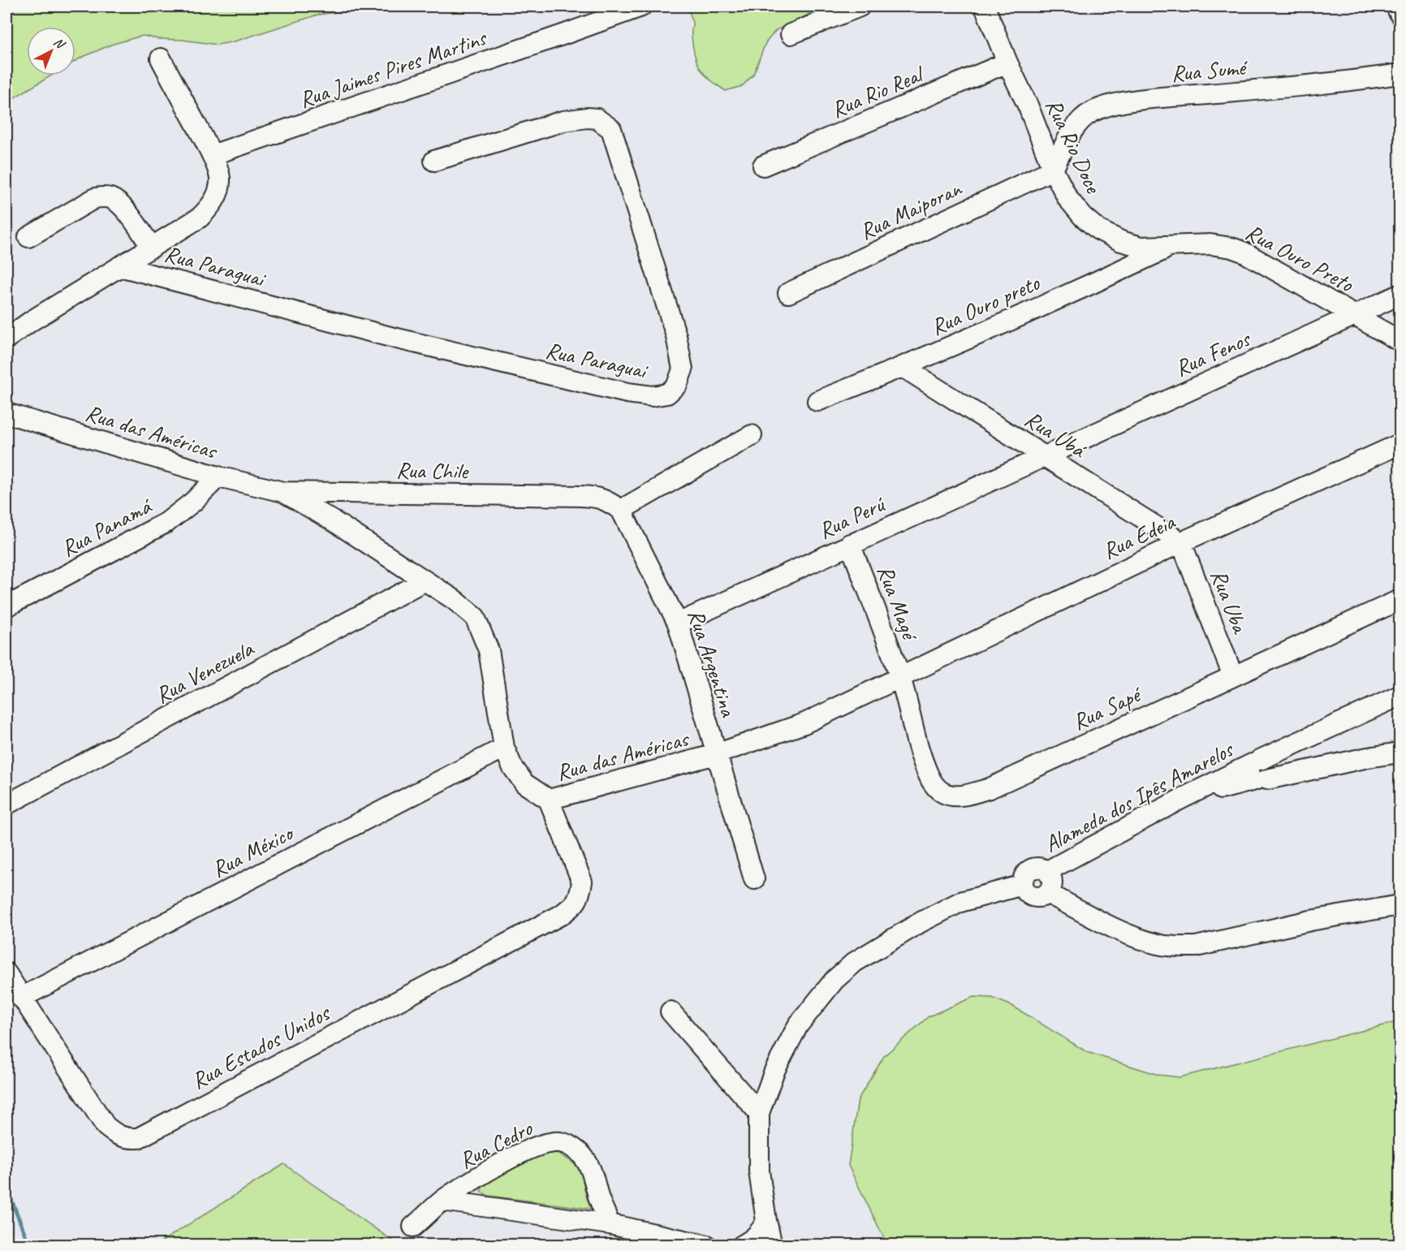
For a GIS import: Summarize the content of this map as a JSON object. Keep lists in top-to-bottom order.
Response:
{
  "streets": {
    "street": [
      "Rua Jaimes Pires Martins",
      "Rua Sumé",
      "Rua Rio Real",
      "Rua Rio Doce",
      "Rua Maiporan",
      "Rua Ouro Preto",
      "Rua Paraguai",
      "Rua Ouro preto",
      "Rua Fenos",
      "Rua das Américas",
      "Rua Ubá",
      "Rua Chile",
      "Rua Perú",
      "Rua Panamá",
      "Rua Edeia",
      "Rua Uba",
      "Rua Magé",
      "Rua Argentina",
      "Rua Venezuela",
      "Rua Sapé",
      "Alameda dos Ipês Amarelos",
      "Rua México",
      "Rua Estados Unidos",
      "Rua Cedro"
    ]
  },
  "crossings": [
    ["Rua Sumé", "Rua Rio Doce"],
    ["Rua Sumé", "Rua Maiporan"],
    ["Rua Rio Real", "Rua Rio Doce"],
    ["Rua Rio Doce", "Rua Maiporan"],
    ["Rua Rio Doce", "Rua Ouro Preto"],
    ["Rua Rio Doce", "Rua Ouro preto"],
    ["Rua Ouro Preto", "Rua Ouro preto"],
    ["Rua Ouro Preto", "Rua Fenos"],
    ["Rua Ouro preto", "Rua Ubá"],
    ["Rua Fenos", "Rua Ubá"],
    ["Rua Fenos", "Rua Perú"],
    ["Rua das Américas", "Rua Chile"],
    ["Rua das Américas", "Rua Panamá"],
    ["Rua das Américas", "Rua Edeia"],
    ["Rua das Américas", "Rua Magé"],
    ["Rua das Américas", "Rua Argentina"],
    ["Rua das Américas", "Rua Venezuela"],
    ["Rua das Américas", "Rua Sapé"],
    ["Rua das Américas", "Rua México"],
    ["Rua das Américas", "Rua Estados Unidos"],
    ["Rua Ubá", "Rua Perú"],
    ["Rua Ubá", "Rua Edeia"],
    ["Rua Ubá", "Rua Uba"],
    ["Rua Chile", "Rua Argentina"],
    ["Rua Perú", "Rua Magé"],
    ["Rua Perú", "Rua Argentina"],
    ["Rua Edeia", "Rua Uba"],
    ["Rua Edeia", "Rua Magé"],
    ["Rua Edeia", "Rua Sapé"],
    ["Rua Uba", "Rua Sapé"],
    ["Rua Magé", "Rua Sapé"],
    ["Rua México", "Rua Estados Unidos"]
  ],
  "north": "top right"
}
